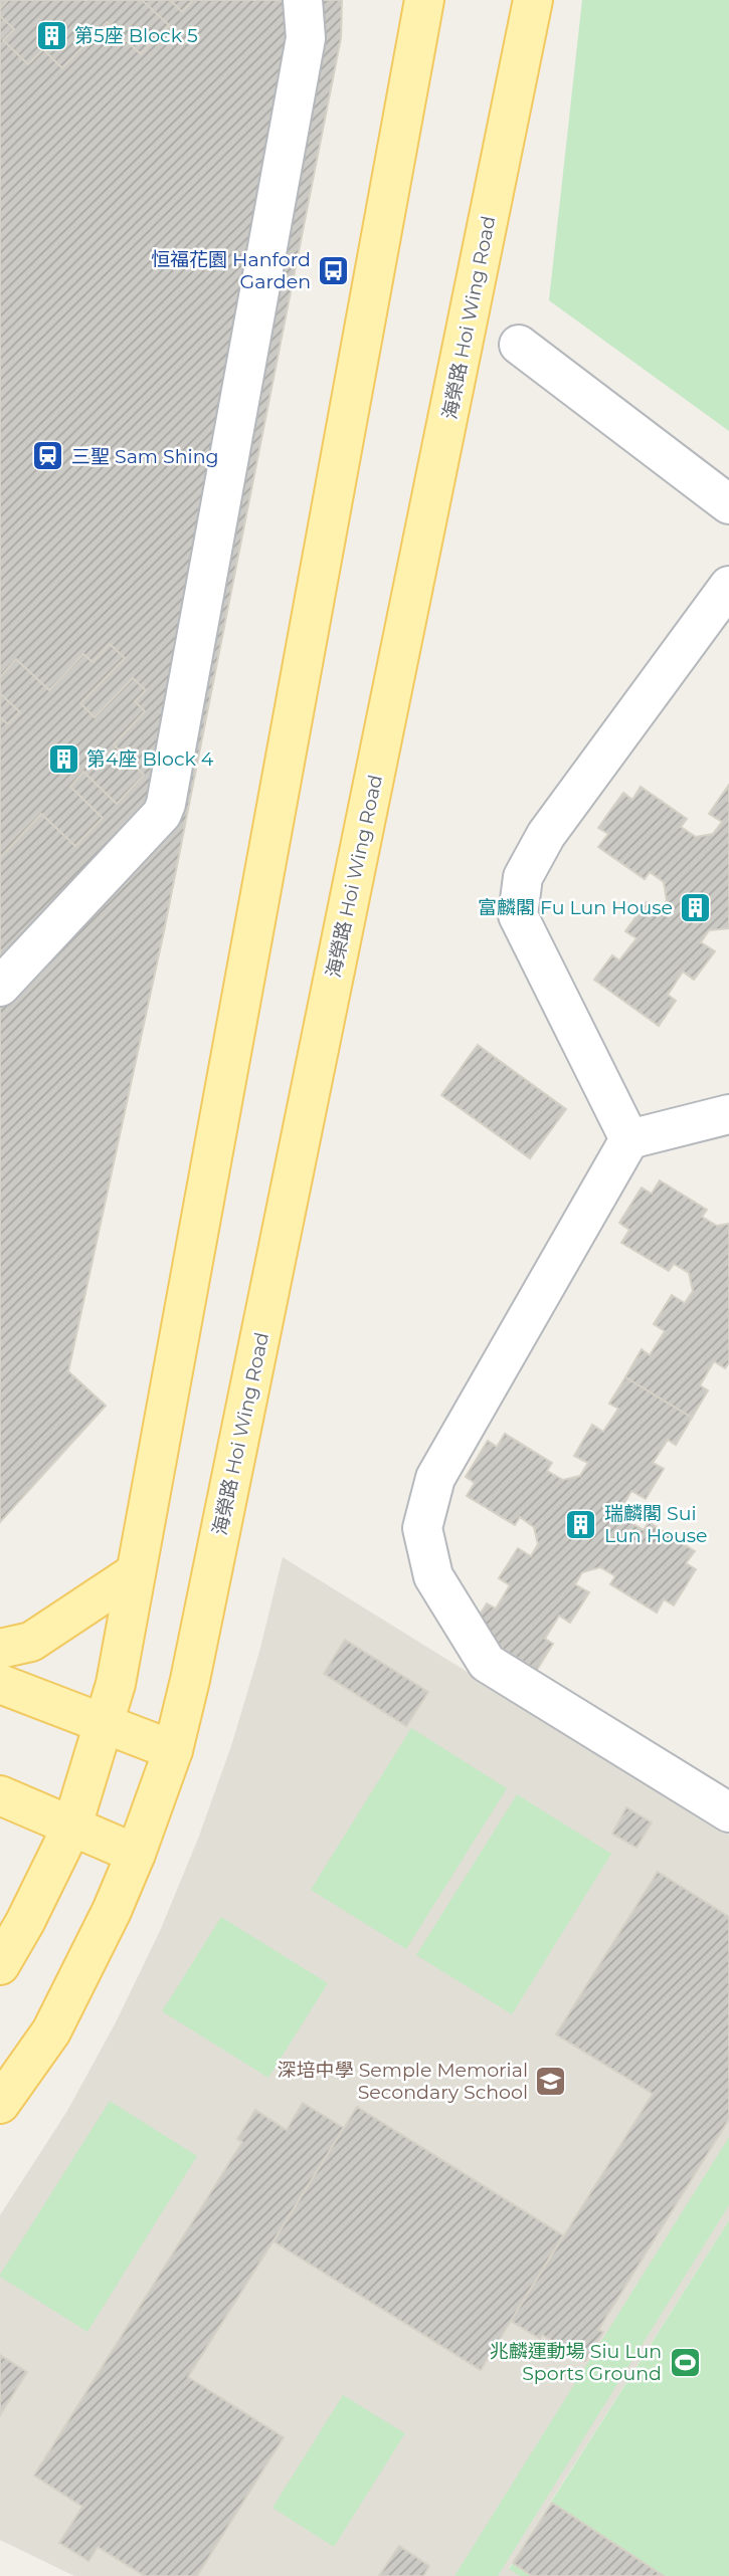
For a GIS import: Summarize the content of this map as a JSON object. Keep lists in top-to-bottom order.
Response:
{
  "streets": {
    "main road": ["海榮路 Hoi Wing Road"]
  },
  "places": {
    "building": [
      "第5座 Block 5",
      "第4座 Block 4",
      "富麟閣 Fu Lun House",
      "瑞麟閣 Sui Lun House"
    ],
    "bus stop": ["恒福花園 Hanford Garden"],
    "station": ["三聖 Sam Shing"],
    "school or university": ["深培中學 Semple Memorial Secondary School"],
    "sports": ["兆麟運動場 Siu Lun Sports Ground"]
  }
}
